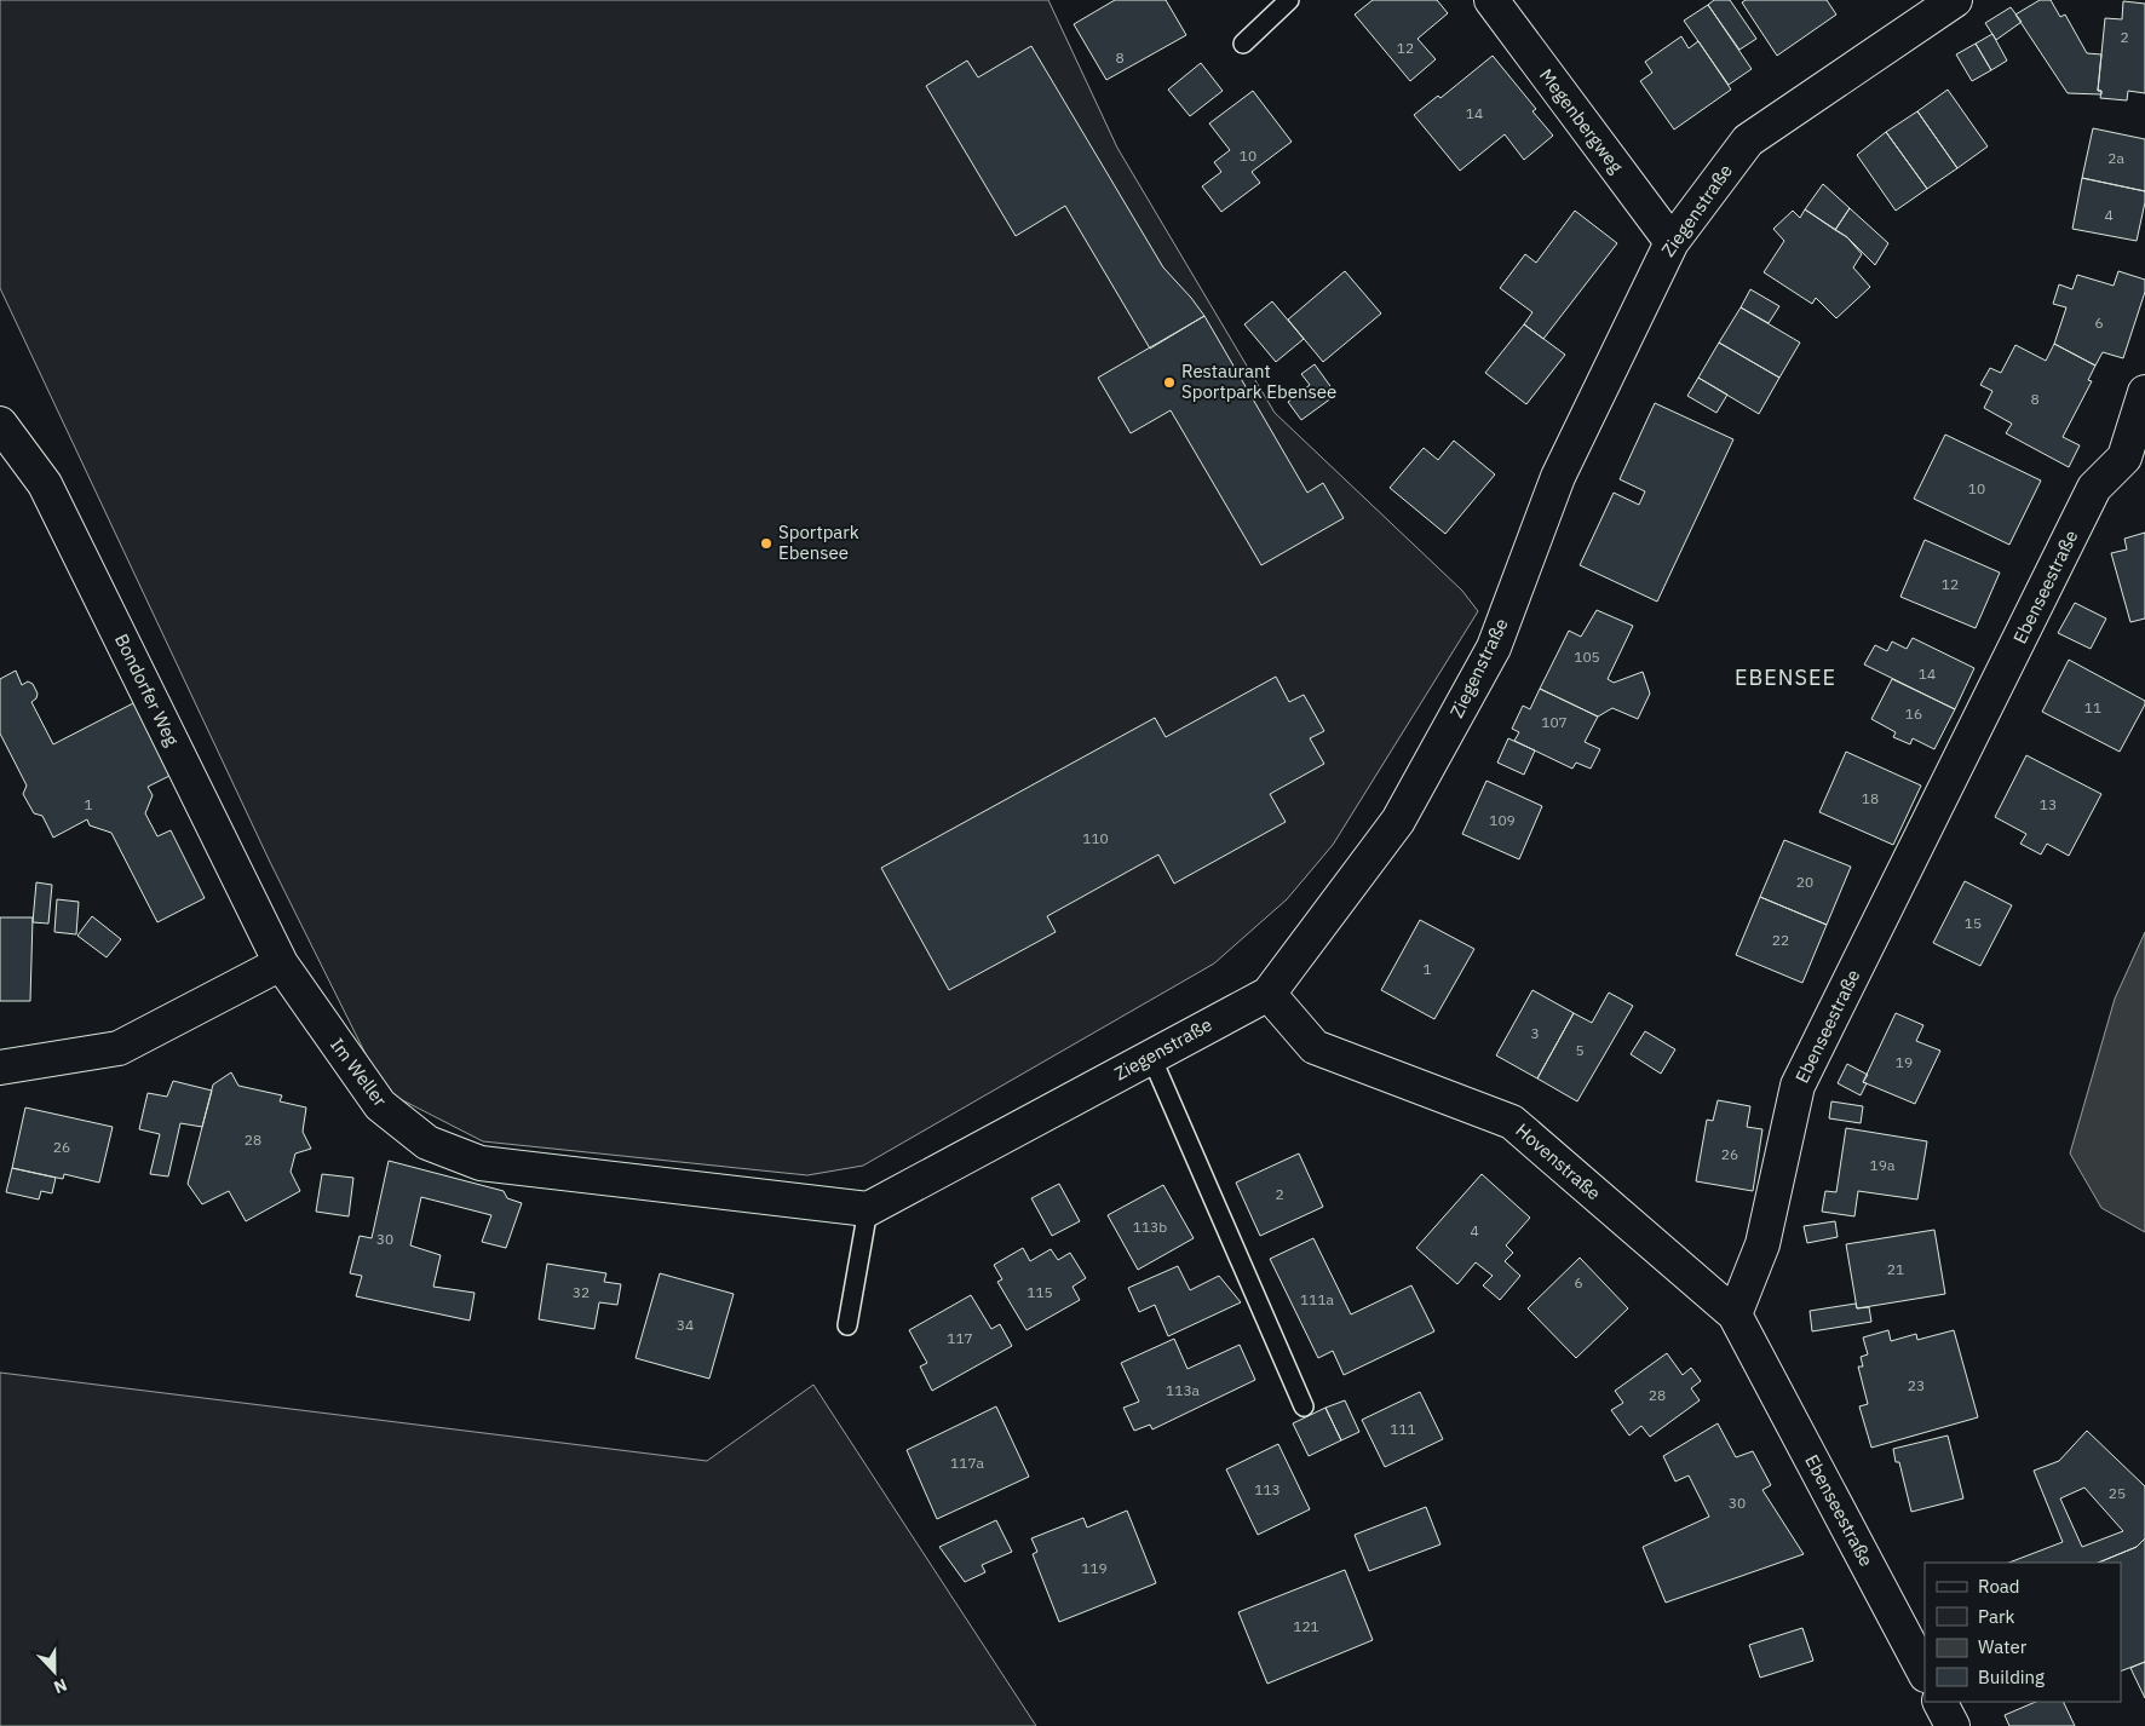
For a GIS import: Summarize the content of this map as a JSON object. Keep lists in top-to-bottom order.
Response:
{
  "streets": {
    "street": [
      "Megenbergweg",
      "Ziegenstraße",
      "Ebenseestraße",
      "Bondorfer Weg",
      "Im Weller",
      "Hovenstraße"
    ]
  },
  "crossings": [
    ["Megenbergweg", "Ziegenstraße"],
    ["Ziegenstraße", "Im Weller"],
    ["Ziegenstraße", "Hovenstraße"],
    ["Ebenseestraße", "Hovenstraße"],
    ["Bondorfer Weg", "Im Weller"]
  ],
  "districts": ["EBENSEE"],
  "places": ["Restaurant Sportpark Ebensee", "Sportpark Ebensee"],
  "house_numbers": [
    "2",
    "12",
    "8",
    "14",
    "10",
    "2a",
    "4",
    "6",
    "8",
    "10",
    "12",
    "105",
    "14",
    "11",
    "16",
    "107",
    "18",
    "1",
    "13",
    "109",
    "110",
    "20",
    "15",
    "22",
    "1",
    "3",
    "5",
    "19",
    "28",
    "26",
    "26",
    "19a",
    "2",
    "113b",
    "4",
    "30",
    "21",
    "6",
    "32",
    "115",
    "111a",
    "34",
    "117",
    "23",
    "113a",
    "28",
    "111",
    "117a",
    "113",
    "25",
    "30",
    "119",
    "121"
  ],
  "legend": [
    "Road",
    "Park",
    "Water",
    "Building"
  ],
  "north": "bottom"
}
